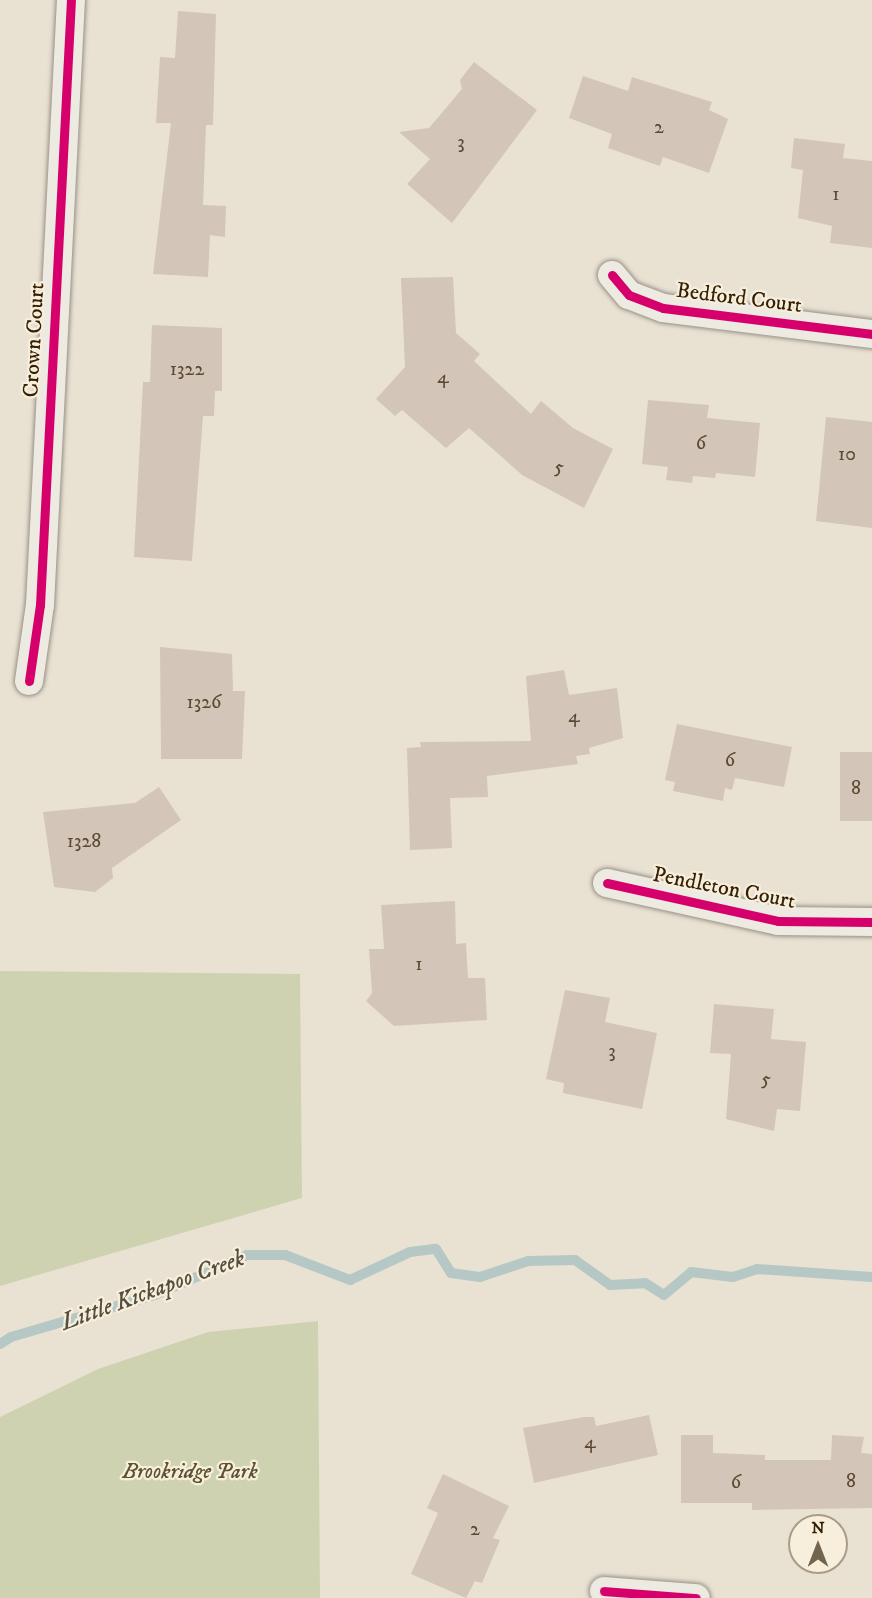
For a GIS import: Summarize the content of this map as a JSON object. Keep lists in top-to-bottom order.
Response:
{
  "streets": {
    "street": ["Bedford Court", "Crown Court", "Pendleton Court"]
  },
  "water": ["Little Kickapoo Creek"],
  "parks": ["Brookridge Park"],
  "house_numbers": [
    "2",
    "3",
    "1",
    "1322",
    "4",
    "6",
    "10",
    "5",
    "1326",
    "4",
    "6",
    "8",
    "1328",
    "1",
    "3",
    "5",
    "4",
    "8",
    "6",
    "2"
  ],
  "north": "top"
}
